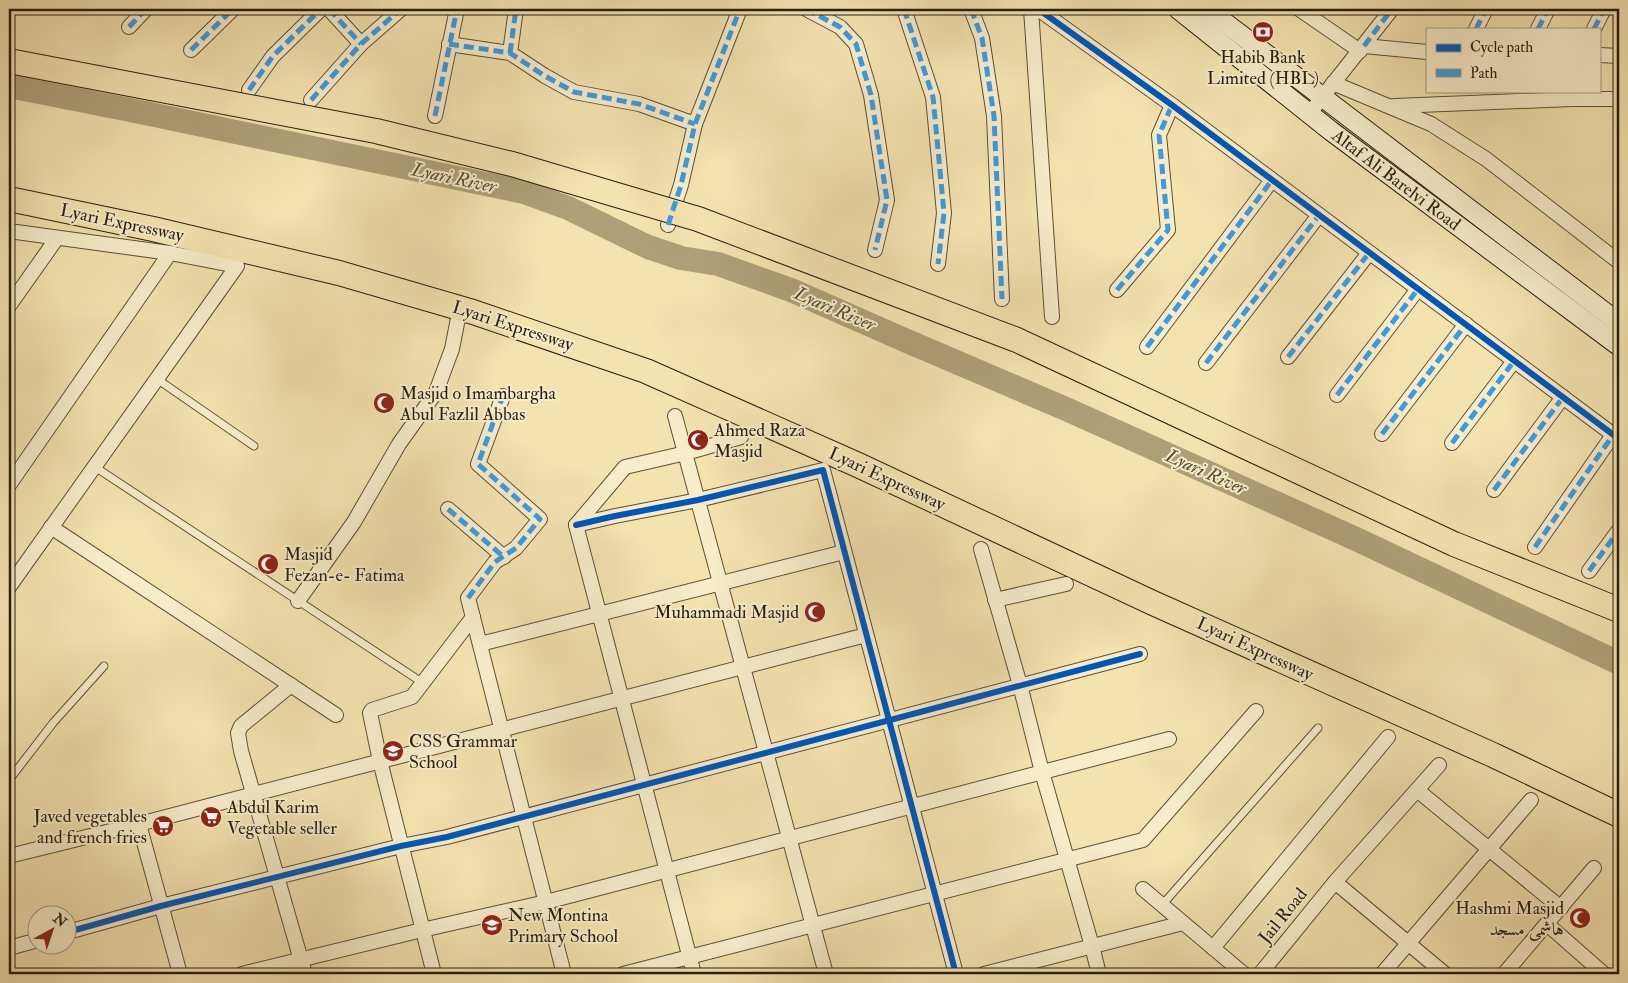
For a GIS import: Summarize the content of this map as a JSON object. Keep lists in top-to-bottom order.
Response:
{
  "streets": {
    "highway": ["Lyari Expressway"],
    "main road": ["Altaf Ali Barelvi Road"],
    "street": ["Jail Road"]
  },
  "water": ["Lyari River"],
  "places": {
    "bank": ["Habib Bank Limited (HBL)"],
    "mosque": [
      "Masjid o Imambargha Abul Fazlil Abbas",
      "Ahmed Raza Masjid",
      "Masjid Fezan-e- Fatima",
      "Muhammadi Masjid",
      "Hashmi Masjid ہاشمی مسجد"
    ],
    "school or university": ["CSS Grammar School", "New Montina Primary School"],
    "supermarket": ["Abdul Karim Vegetable seller", "Javed vegetables and french fries"]
  },
  "legend": ["Cycle path", "Path"],
  "north": "top right"
}
